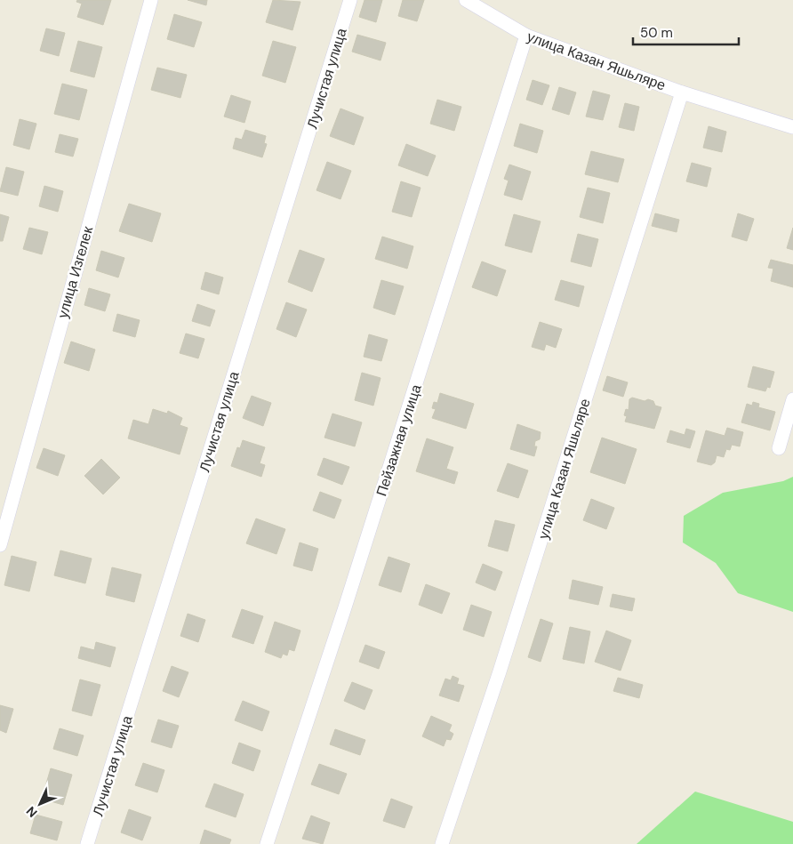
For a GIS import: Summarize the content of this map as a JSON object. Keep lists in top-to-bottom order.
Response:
{
  "streets": {
    "street": [
      "улица Казан Яшьляре",
      "Лучистая улица",
      "улица Изгелек",
      "Пейзажная улица"
    ]
  },
  "crossings": [
    ["улица Казан Яшьляре", "Пейзажная улица"]
  ],
  "scale_bar": "50 m",
  "north": "bottom left"
}
